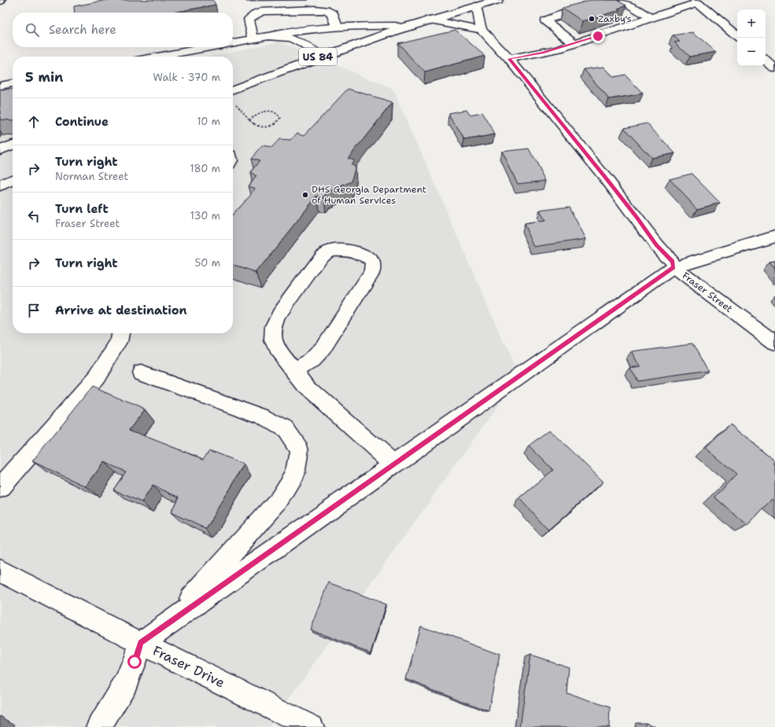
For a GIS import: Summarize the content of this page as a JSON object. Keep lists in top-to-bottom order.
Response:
{
  "streets": {
    "main road": ["US 84", "Fraser Street", "Fraser Drive"]
  },
  "places": ["Zaxby's", "DHS Georgia Department of Human Services"],
  "page": {
    "map_buttons": ["+", "−"],
    "search": "Search here",
    "heading": ["5 min", "Walk · 370 m"],
    "list": [
      ["Continue", "10 m"],
      ["Turn right", "Norman Street", "180 m"],
      ["Turn left", "Fraser Street", "130 m"],
      ["Turn right", "50 m"],
      "Arrive at destination"
    ]
  }
}
